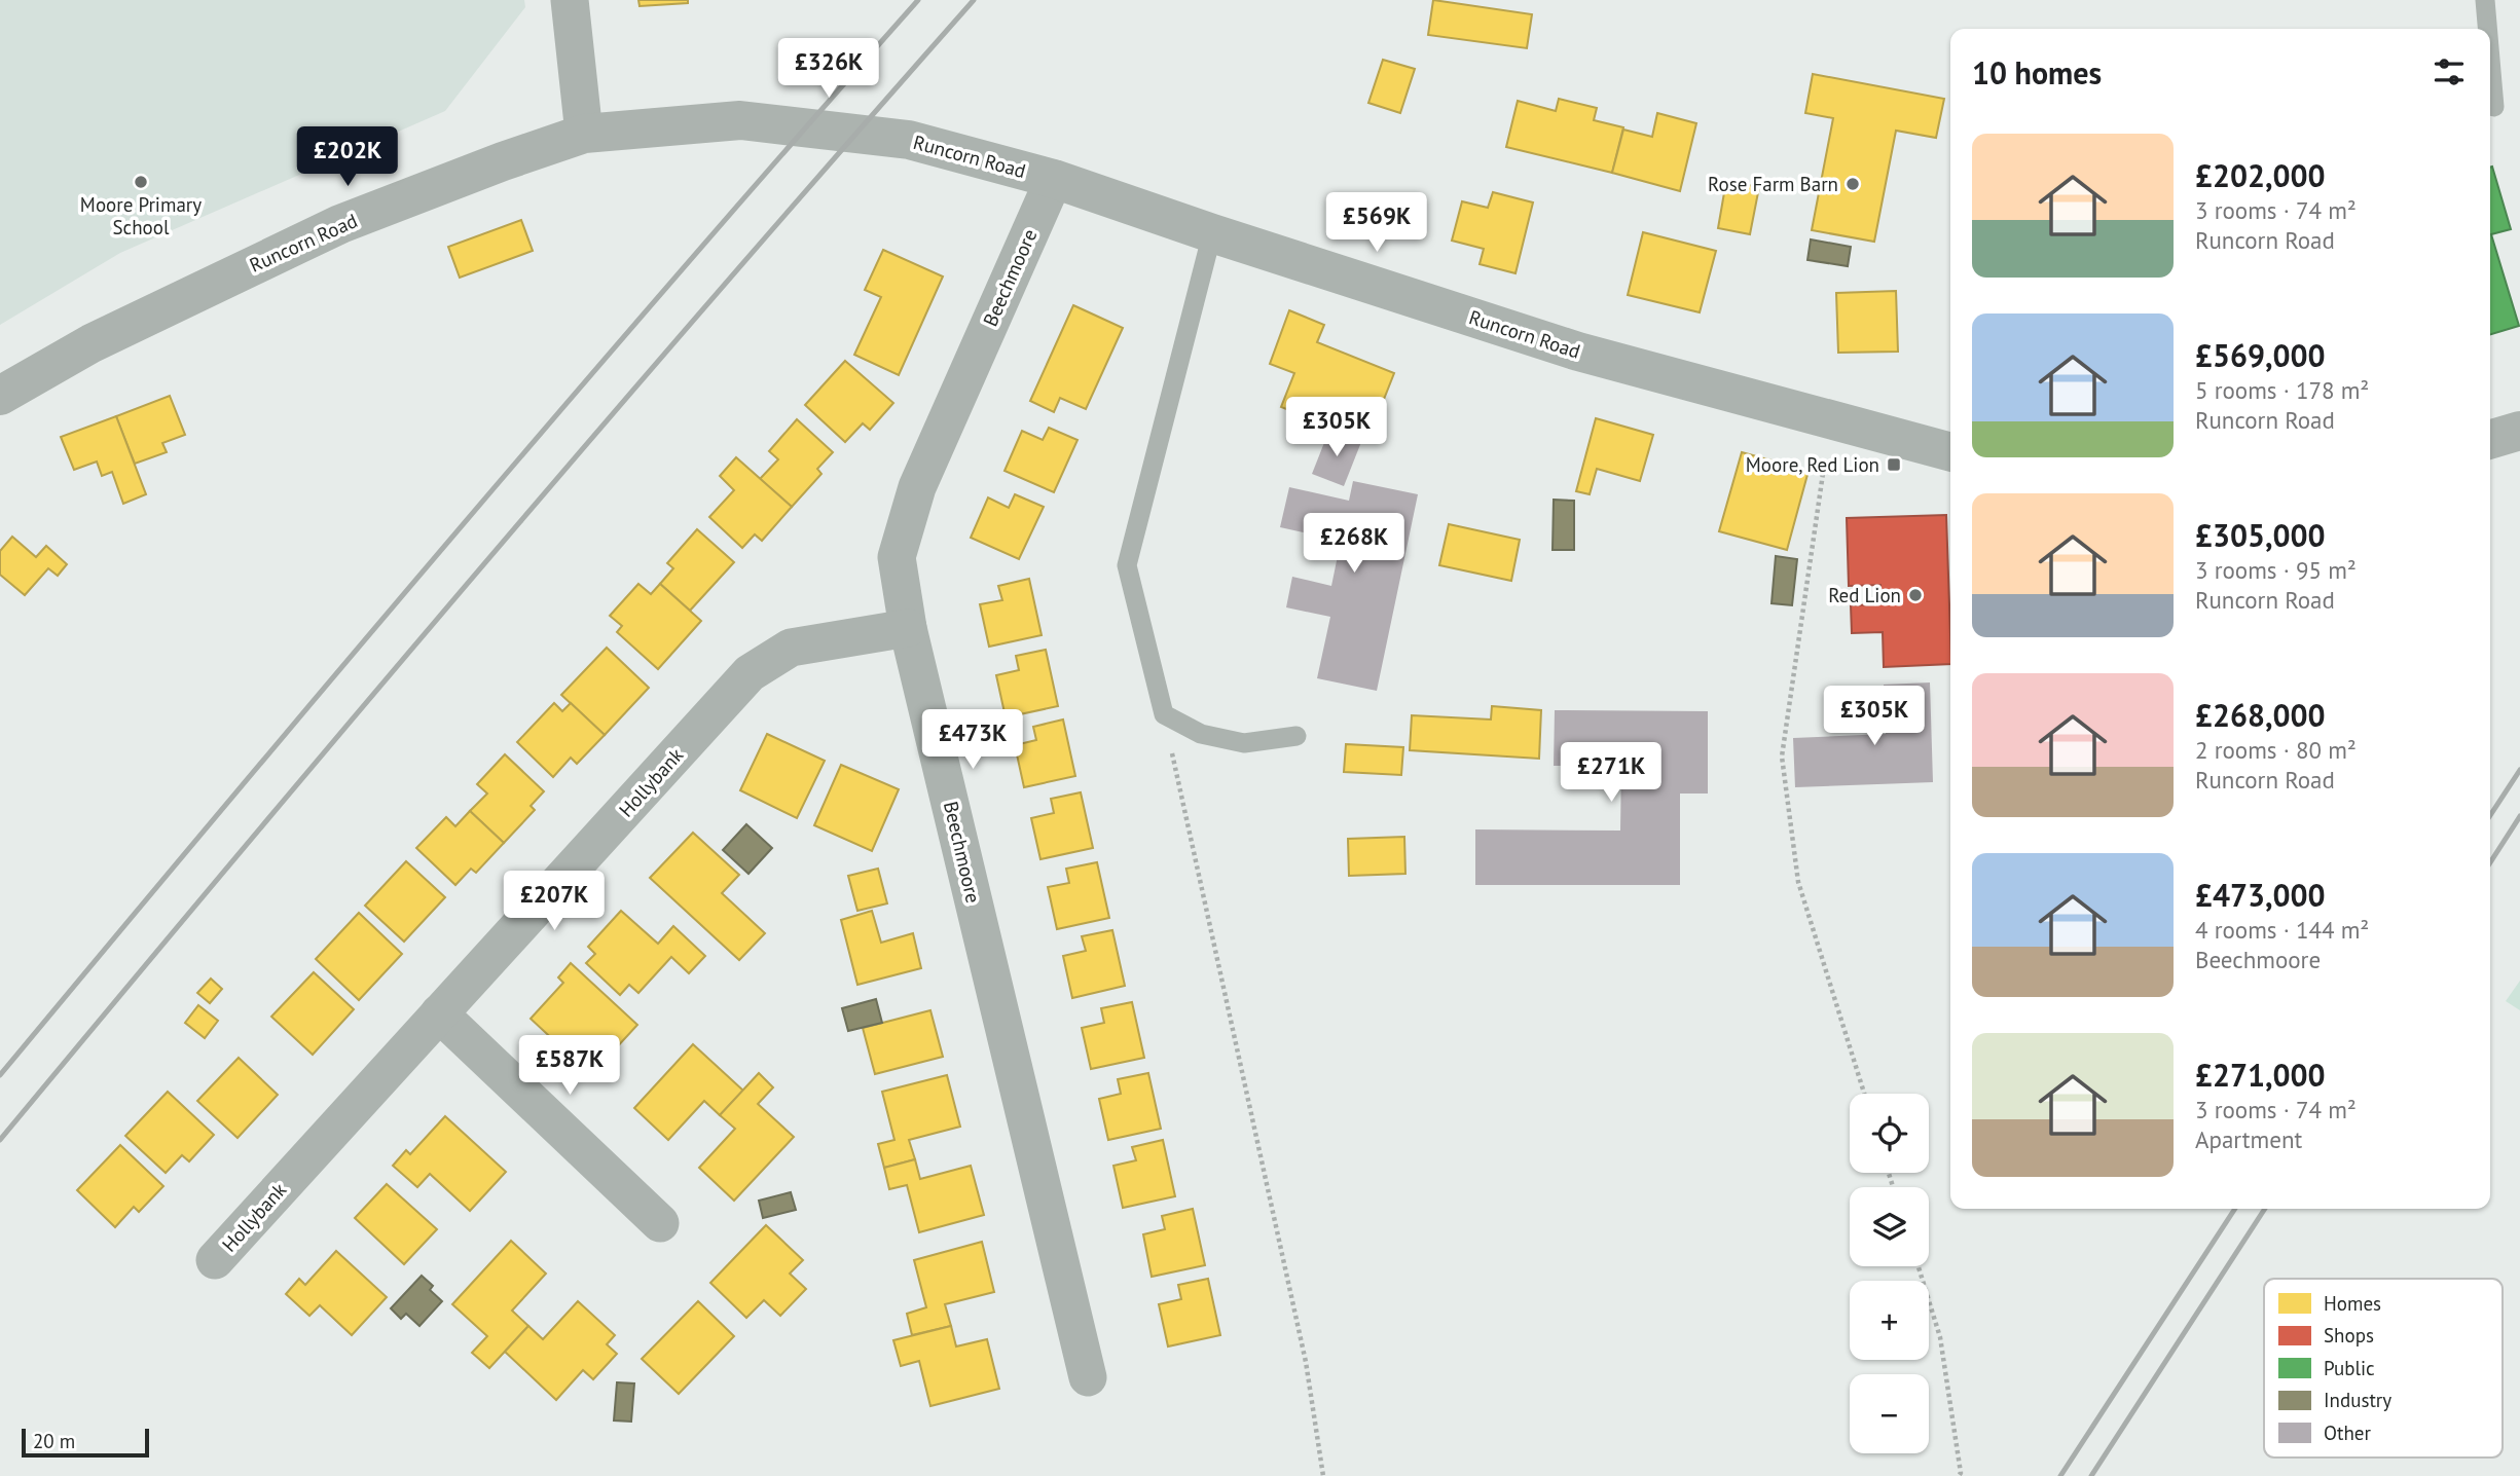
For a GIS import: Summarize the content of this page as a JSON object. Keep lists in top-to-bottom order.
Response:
{
  "streets": {
    "street": ["Runcorn Road", "Beechmoore", "Hollybank"]
  },
  "crossings": [
    ["Runcorn Road", "Beechmoore"],
    ["Beechmoore", "Hollybank"]
  ],
  "places": {
    "other": ["Moore Primary School", "Rose Farm Barn", "Red Lion"],
    "transit": ["Moore, Red Lion"]
  },
  "legend": [
    "Homes",
    "Shops",
    "Public",
    "Industry",
    "Other"
  ],
  "scale_bar": "20 m",
  "page": {
    "heading": "10 homes",
    "price": [
      "£326K",
      "£202K",
      "£569K",
      "£305K",
      "£268K",
      "£305K",
      "£473K",
      "£271K",
      "£207K",
      "£587K"
    ],
    "list": [
      {
        "name": "£202,000",
        "note": "3 rooms · 74 m² · Runcorn Road"
      },
      {
        "name": "£569,000",
        "note": "5 rooms · 178 m² · Runcorn Road"
      },
      {
        "name": "£305,000",
        "note": "3 rooms · 95 m² · Runcorn Road"
      },
      {
        "name": "£268,000",
        "note": "2 rooms · 80 m² · Runcorn Road"
      },
      {
        "name": "£473,000",
        "note": "4 rooms · 144 m² · Beechmoore"
      },
      {
        "name": "£271,000",
        "note": "3 rooms · 74 m² · Apartment"
      }
    ],
    "map_buttons": ["+", "−"],
    "scale": "20 m"
  }
}
